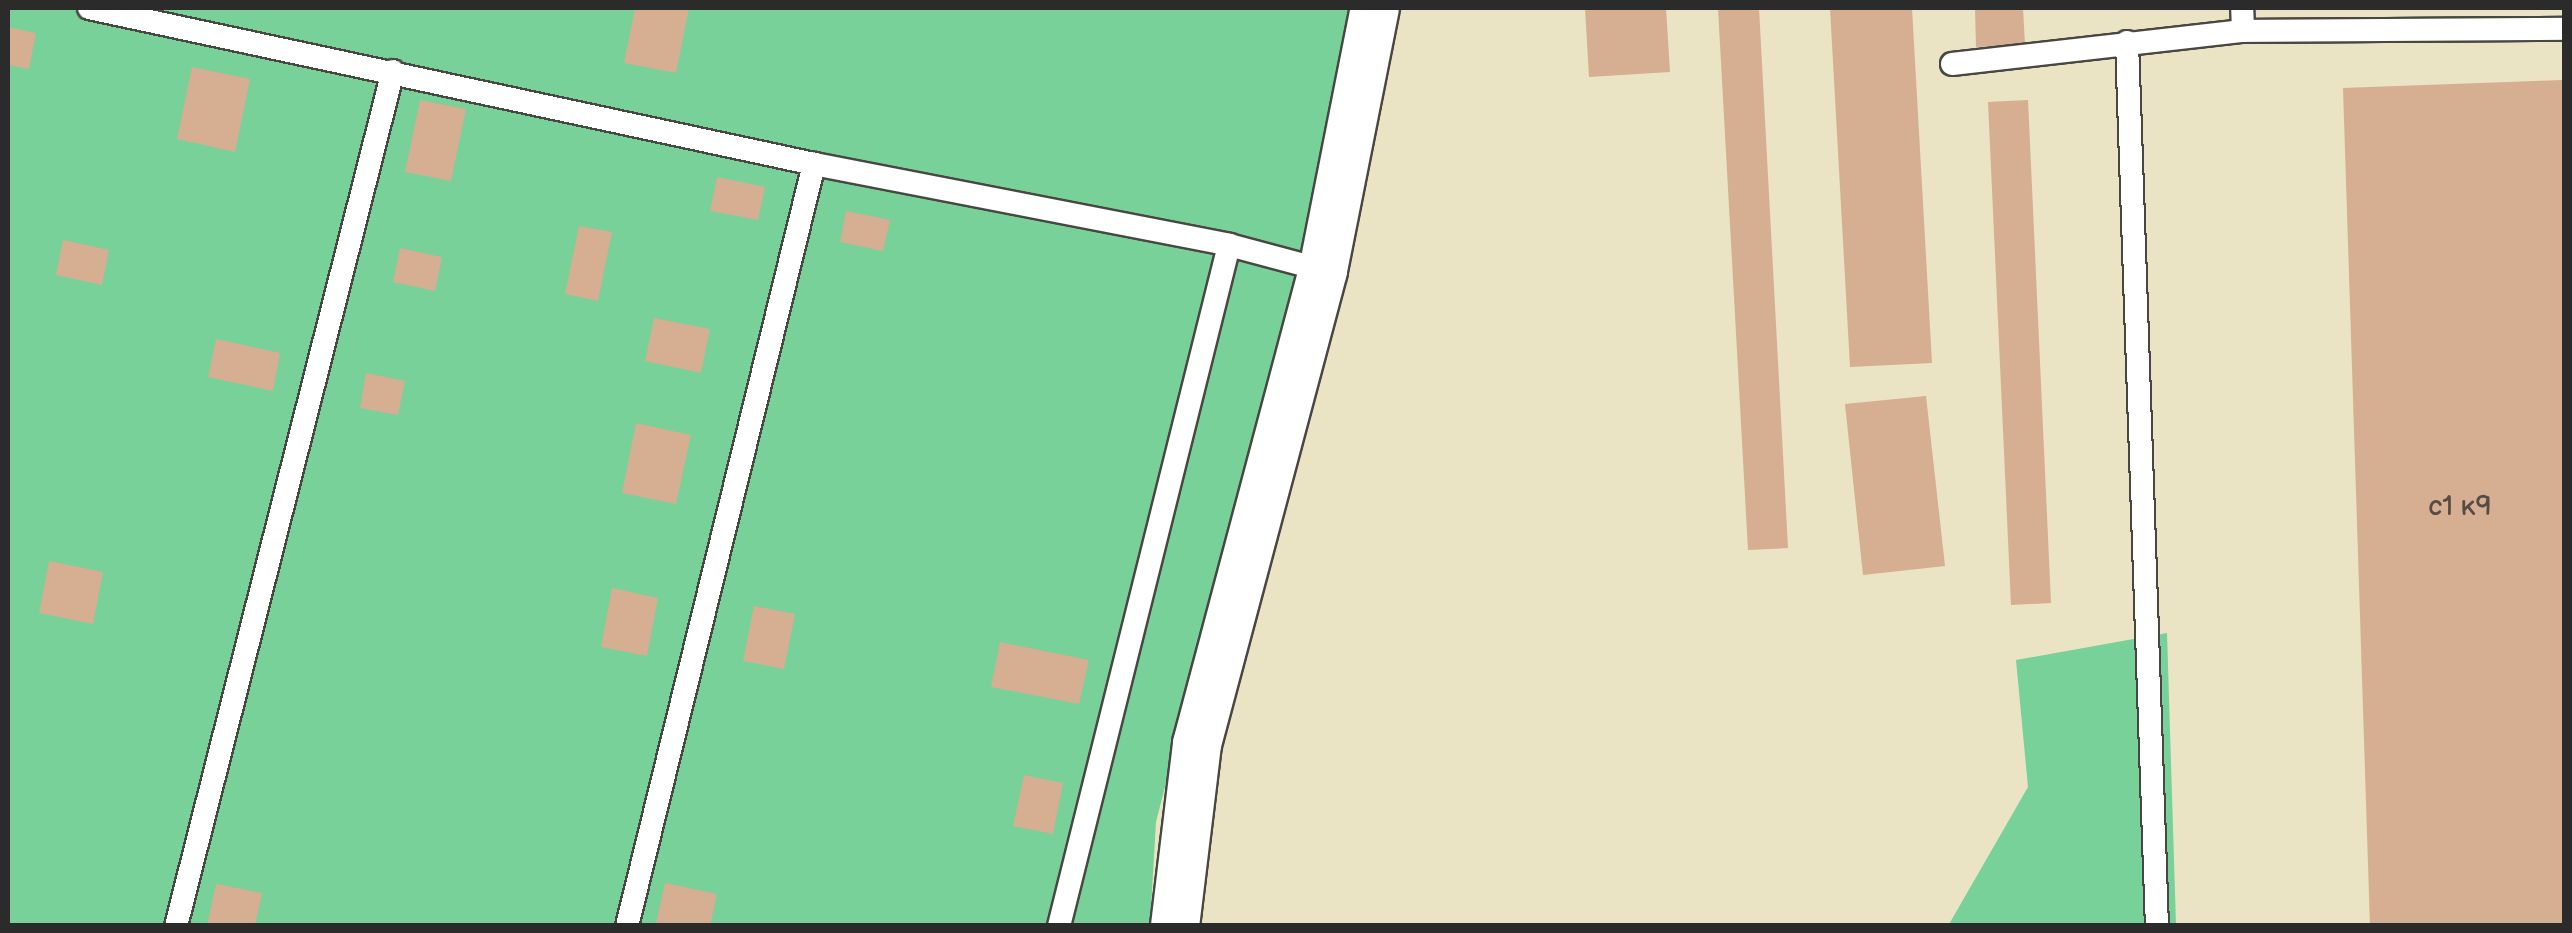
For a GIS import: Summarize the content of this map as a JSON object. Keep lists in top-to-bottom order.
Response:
{
  "house_numbers": ["с1 к9"]
}
